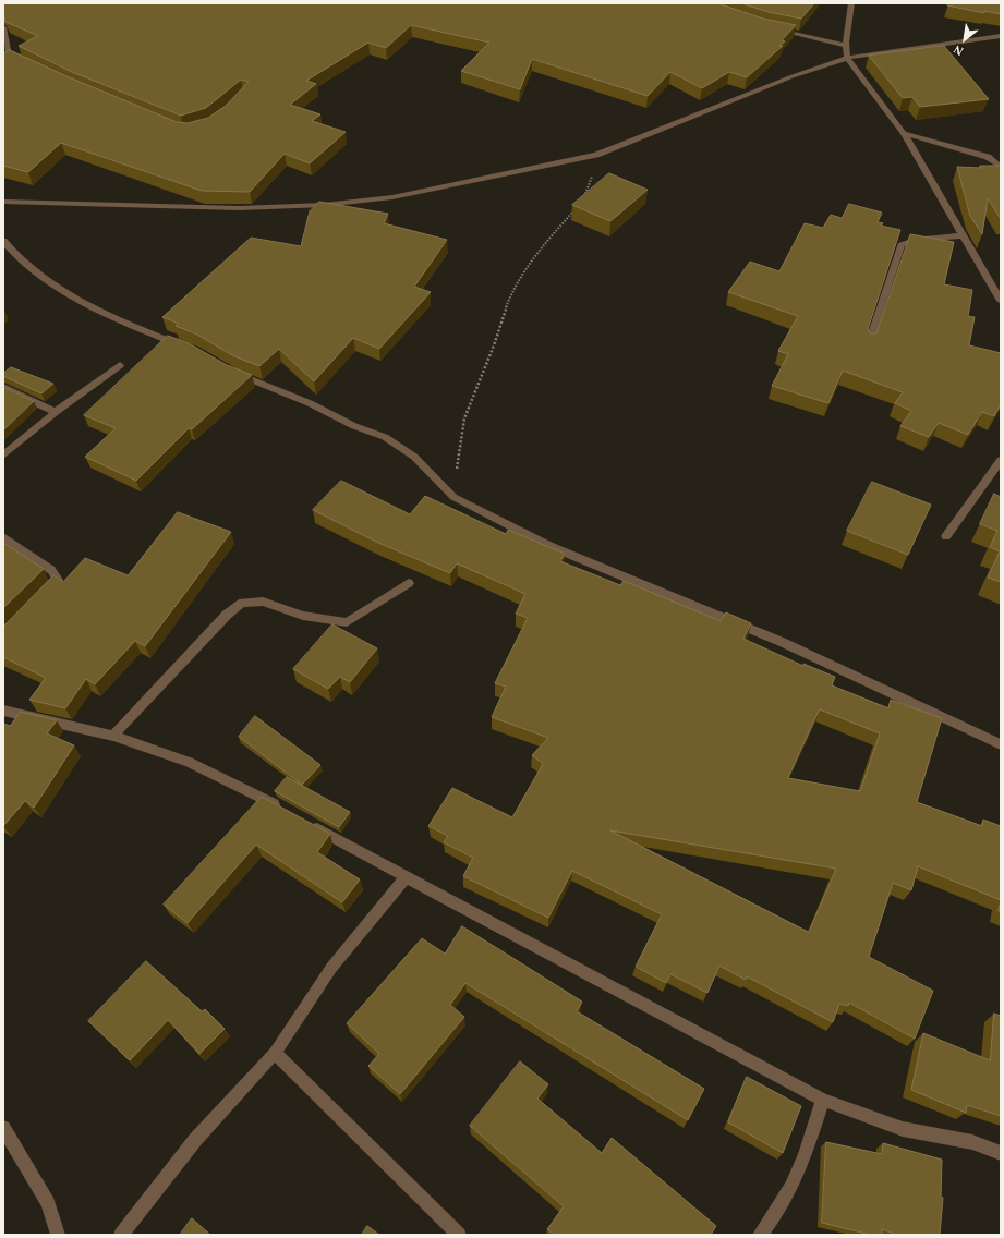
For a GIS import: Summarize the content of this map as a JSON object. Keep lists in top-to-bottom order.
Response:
{
  "north": "bottom left"
}
